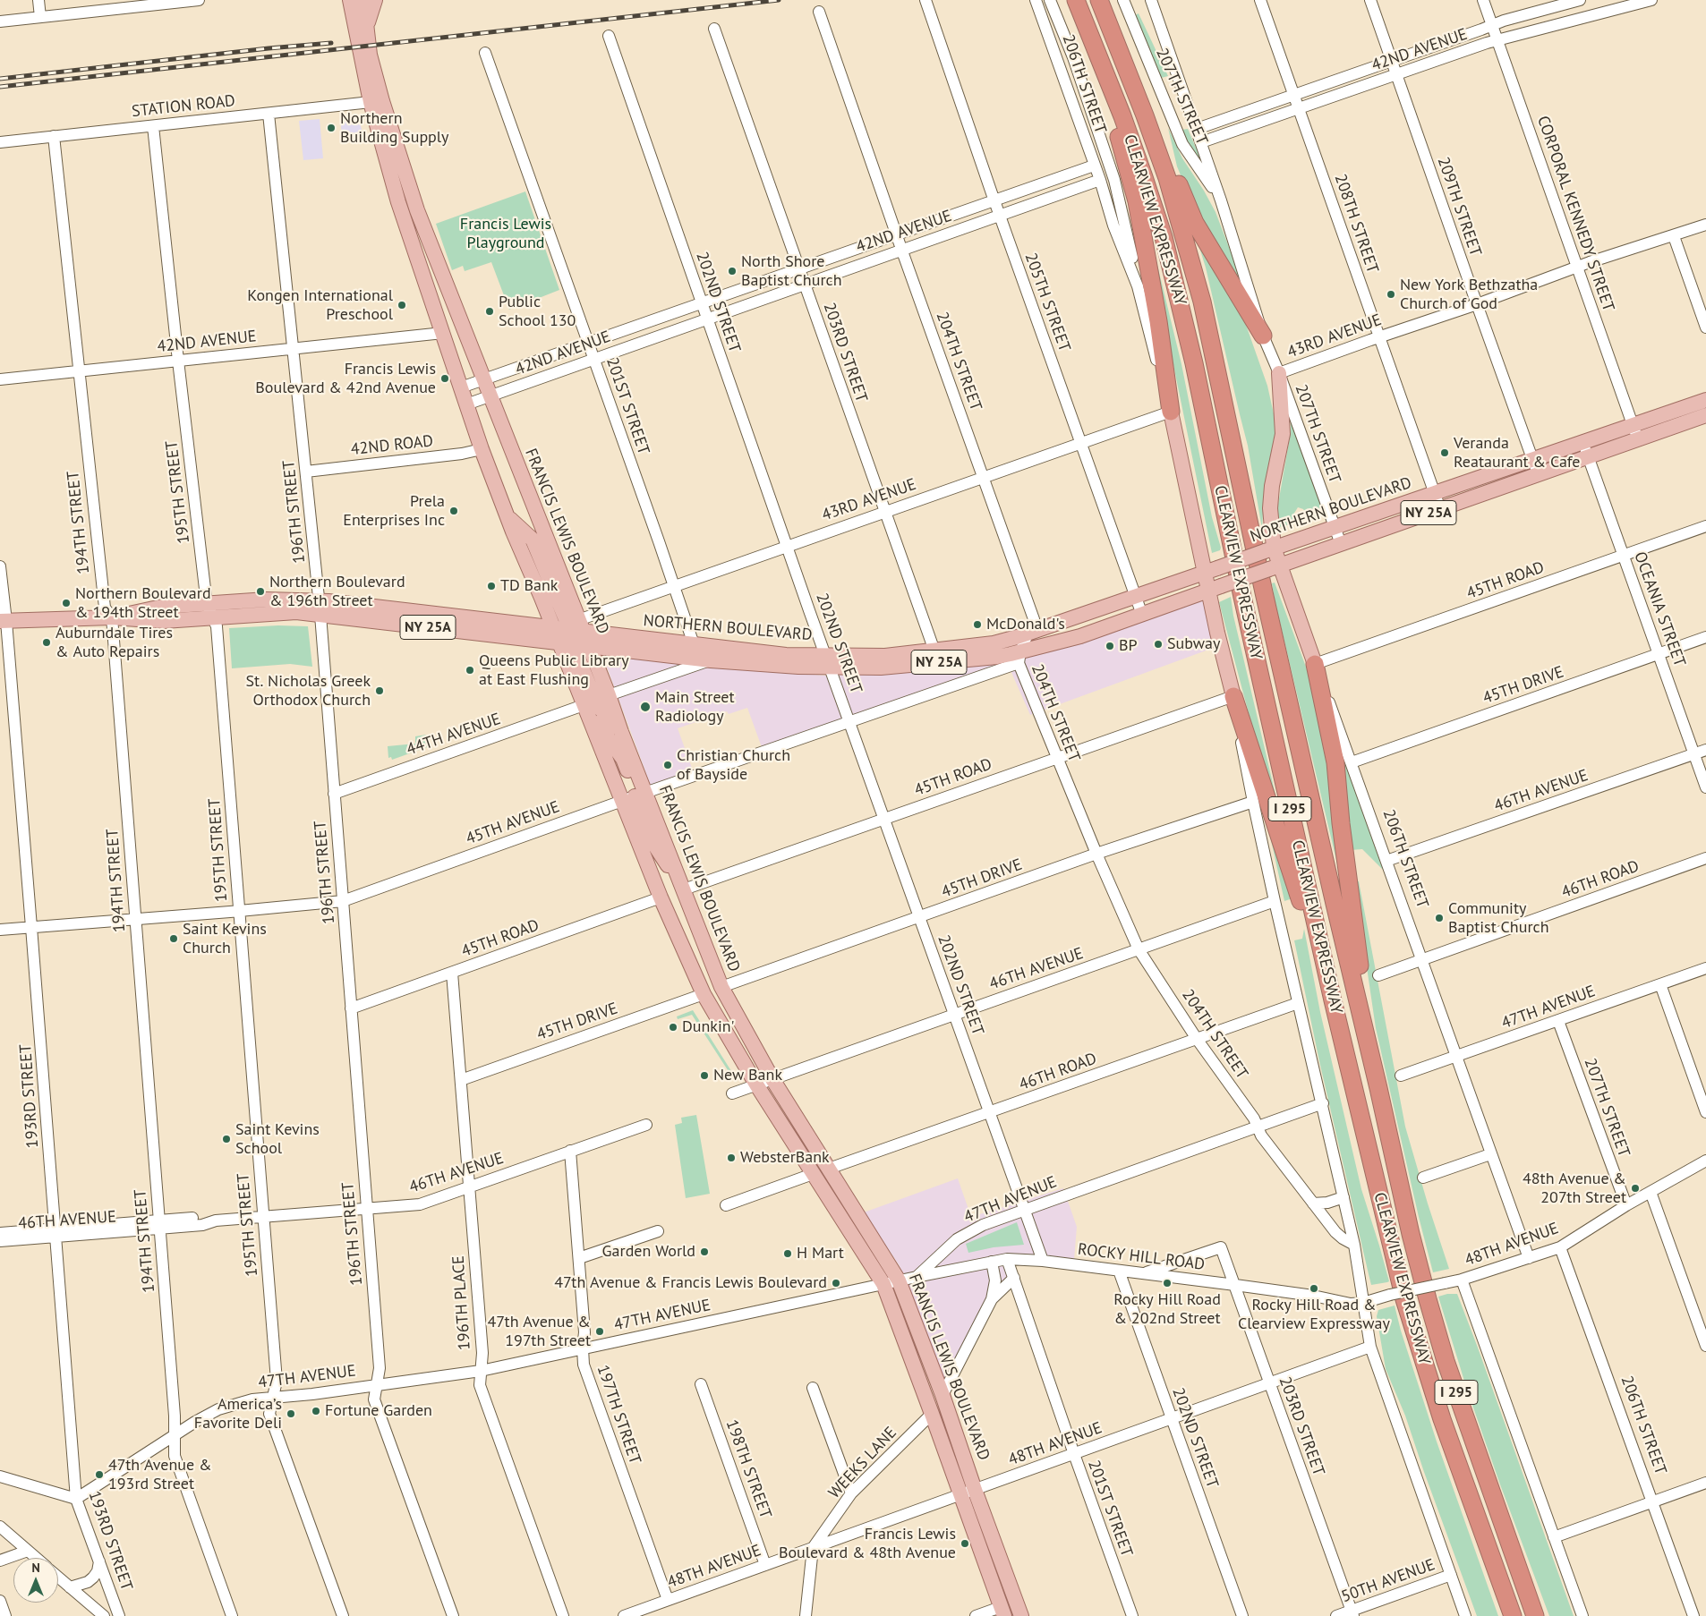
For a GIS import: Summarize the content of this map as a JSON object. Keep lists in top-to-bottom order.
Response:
{
  "streets": {
    "highway": ["CLEARVIEW EXPRESSWAY", "I 295"],
    "main road": [
      "206TH STREET",
      "NORTHERN BOULEVARD",
      "NY 25A",
      "FRANCIS LEWIS BOULEVARD"
    ],
    "street": [
      "42ND AVENUE",
      "207TH STREET",
      "STATION ROAD",
      "209TH STREET",
      "CORPORAL KENNEDY STREET",
      "208TH STREET",
      "202ND STREET",
      "205TH STREET",
      "43RD AVENUE",
      "203RD STREET",
      "204TH STREET",
      "201ST STREET",
      "42ND ROAD",
      "195TH STREET",
      "196TH STREET",
      "194TH STREET",
      "45TH ROAD",
      "OCEANIA STREET",
      "45TH DRIVE",
      "44TH AVENUE",
      "46TH AVENUE",
      "45TH AVENUE",
      "46TH ROAD",
      "47TH AVENUE",
      "193RD STREET",
      "48TH AVENUE",
      "ROCKY HILL ROAD",
      "196TH PLACE",
      "197TH STREET",
      "WEEKS LANE",
      "198TH STREET",
      "50TH AVENUE"
    ]
  },
  "crossings": [
    ["42ND AVENUE", "206TH STREET"],
    ["42ND AVENUE", "209TH STREET"],
    ["42ND AVENUE", "CORPORAL KENNEDY STREET"],
    ["42ND AVENUE", "CLEARVIEW EXPRESSWAY"],
    ["42ND AVENUE", "208TH STREET"],
    ["42ND AVENUE", "202ND STREET"],
    ["42ND AVENUE", "205TH STREET"],
    ["42ND AVENUE", "203RD STREET"],
    ["42ND AVENUE", "204TH STREET"],
    ["42ND AVENUE", "201ST STREET"],
    ["42ND AVENUE", "195TH STREET"],
    ["42ND AVENUE", "196TH STREET"],
    ["42ND AVENUE", "194TH STREET"],
    ["42ND AVENUE", "FRANCIS LEWIS BOULEVARD"],
    ["206TH STREET", "207TH STREET"],
    ["206TH STREET", "CLEARVIEW EXPRESSWAY"],
    ["206TH STREET", "43RD AVENUE"],
    ["206TH STREET", "NORTHERN BOULEVARD"],
    ["206TH STREET", "45TH ROAD"],
    ["206TH STREET", "45TH DRIVE"],
    ["206TH STREET", "46TH AVENUE"],
    ["206TH STREET", "46TH ROAD"],
    ["206TH STREET", "47TH AVENUE"],
    ["206TH STREET", "48TH AVENUE"],
    ["207TH STREET", "43RD AVENUE"],
    ["207TH STREET", "NORTHERN BOULEVARD"],
    ["207TH STREET", "47TH AVENUE"],
    ["207TH STREET", "48TH AVENUE"],
    ["STATION ROAD", "195TH STREET"],
    ["STATION ROAD", "196TH STREET"],
    ["STATION ROAD", "194TH STREET"],
    ["STATION ROAD", "FRANCIS LEWIS BOULEVARD"],
    ["209TH STREET", "43RD AVENUE"],
    ["209TH STREET", "NORTHERN BOULEVARD"],
    ["CORPORAL KENNEDY STREET", "43RD AVENUE"],
    ["CORPORAL KENNEDY STREET", "NORTHERN BOULEVARD"],
    ["CLEARVIEW EXPRESSWAY", "43RD AVENUE"],
    ["CLEARVIEW EXPRESSWAY", "NORTHERN BOULEVARD"],
    ["208TH STREET", "43RD AVENUE"],
    ["208TH STREET", "NORTHERN BOULEVARD"],
    ["202ND STREET", "43RD AVENUE"],
    ["202ND STREET", "NORTHERN BOULEVARD"],
    ["202ND STREET", "45TH ROAD"],
    ["202ND STREET", "45TH DRIVE"],
    ["202ND STREET", "46TH AVENUE"],
    ["202ND STREET", "45TH AVENUE"],
    ["202ND STREET", "46TH ROAD"],
    ["202ND STREET", "47TH AVENUE"],
    ["202ND STREET", "48TH AVENUE"],
    ["202ND STREET", "ROCKY HILL ROAD"],
    ["205TH STREET", "43RD AVENUE"],
    ["205TH STREET", "NORTHERN BOULEVARD"],
    ["43RD AVENUE", "203RD STREET"],
    ["43RD AVENUE", "204TH STREET"],
    ["43RD AVENUE", "201ST STREET"],
    ["43RD AVENUE", "NORTHERN BOULEVARD"],
    ["43RD AVENUE", "FRANCIS LEWIS BOULEVARD"],
    ["203RD STREET", "NORTHERN BOULEVARD"],
    ["203RD STREET", "48TH AVENUE"],
    ["203RD STREET", "ROCKY HILL ROAD"],
    ["203RD STREET", "50TH AVENUE"],
    ["204TH STREET", "NORTHERN BOULEVARD"],
    ["204TH STREET", "45TH ROAD"],
    ["204TH STREET", "45TH DRIVE"],
    ["204TH STREET", "46TH AVENUE"],
    ["204TH STREET", "45TH AVENUE"],
    ["204TH STREET", "46TH ROAD"],
    ["204TH STREET", "47TH AVENUE"],
    ["201ST STREET", "NORTHERN BOULEVARD"],
    ["201ST STREET", "48TH AVENUE"],
    ["201ST STREET", "ROCKY HILL ROAD"],
    ["42ND ROAD", "196TH STREET"],
    ["42ND ROAD", "FRANCIS LEWIS BOULEVARD"],
    ["195TH STREET", "NORTHERN BOULEVARD"],
    ["195TH STREET", "46TH AVENUE"],
    ["195TH STREET", "45TH AVENUE"],
    ["195TH STREET", "47TH AVENUE"],
    ["NORTHERN BOULEVARD", "196TH STREET"],
    ["NORTHERN BOULEVARD", "194TH STREET"],
    ["NORTHERN BOULEVARD", "FRANCIS LEWIS BOULEVARD"],
    ["NORTHERN BOULEVARD", "OCEANIA STREET"],
    ["NORTHERN BOULEVARD", "45TH AVENUE"],
    ["NORTHERN BOULEVARD", "193RD STREET"],
    ["196TH STREET", "45TH ROAD"],
    ["196TH STREET", "44TH AVENUE"],
    ["196TH STREET", "46TH AVENUE"],
    ["196TH STREET", "45TH AVENUE"],
    ["196TH STREET", "47TH AVENUE"],
    ["194TH STREET", "46TH AVENUE"],
    ["194TH STREET", "45TH AVENUE"],
    ["194TH STREET", "47TH AVENUE"],
    ["FRANCIS LEWIS BOULEVARD", "45TH ROAD"],
    ["FRANCIS LEWIS BOULEVARD", "45TH DRIVE"],
    ["FRANCIS LEWIS BOULEVARD", "44TH AVENUE"],
    ["FRANCIS LEWIS BOULEVARD", "46TH AVENUE"],
    ["FRANCIS LEWIS BOULEVARD", "45TH AVENUE"],
    ["FRANCIS LEWIS BOULEVARD", "46TH ROAD"],
    ["FRANCIS LEWIS BOULEVARD", "47TH AVENUE"],
    ["FRANCIS LEWIS BOULEVARD", "48TH AVENUE"],
    ["FRANCIS LEWIS BOULEVARD", "WEEKS LANE"],
    ["45TH ROAD", "OCEANIA STREET"],
    ["45TH ROAD", "196TH PLACE"],
    ["OCEANIA STREET", "45TH DRIVE"],
    ["OCEANIA STREET", "46TH AVENUE"],
    ["45TH DRIVE", "196TH PLACE"],
    ["46TH AVENUE", "193RD STREET"],
    ["46TH AVENUE", "196TH PLACE"],
    ["46TH AVENUE", "197TH STREET"],
    ["45TH AVENUE", "193RD STREET"],
    ["47TH AVENUE", "193RD STREET"],
    ["47TH AVENUE", "ROCKY HILL ROAD"],
    ["47TH AVENUE", "196TH PLACE"],
    ["47TH AVENUE", "197TH STREET"],
    ["48TH AVENUE", "ROCKY HILL ROAD"],
    ["48TH AVENUE", "197TH STREET"],
    ["48TH AVENUE", "WEEKS LANE"],
    ["48TH AVENUE", "198TH STREET"]
  ],
  "parks": ["Francis Lewis Playground"],
  "places": [
    "Northern Building Supply",
    "North Shore Baptist Church",
    "New York Bethzatha Church of God",
    "Kongen International Preschool",
    "Public School 130",
    "Francis Lewis Boulevard & 42nd Avenue",
    "Veranda Reataurant & Cafe",
    "Prela Enterprises Inc",
    "TD Bank",
    "Northern Boulevard & 196th Street",
    "Northern Boulevard & 194th Street",
    "McDonald's",
    "Auburndale Tires & Auto Repairs",
    "Subway",
    "BP",
    "Queens Public Library at East Flushing",
    "St. Nicholas Greek Orthodox Church",
    "Main Street Radiology",
    "Christian Church of Bayside",
    "Community Baptist Church",
    "Saint Kevins Church",
    "Dunkin'",
    "New Bank",
    "Saint Kevins School",
    "WebsterBank",
    "48th Avenue & 207th Street",
    "Garden World",
    "H Mart",
    "47th Avenue & Francis Lewis Boulevard",
    "Rocky Hill Road & 202nd Street",
    "Rocky Hill Road & Clearview Expressway",
    "47th Avenue & 197th Street",
    "Fortune Garden",
    "America’s Favorite Deli",
    "47th Avenue & 193rd Street",
    "Francis Lewis Boulevard & 48th Avenue"
  ],
  "north": "top"
}
